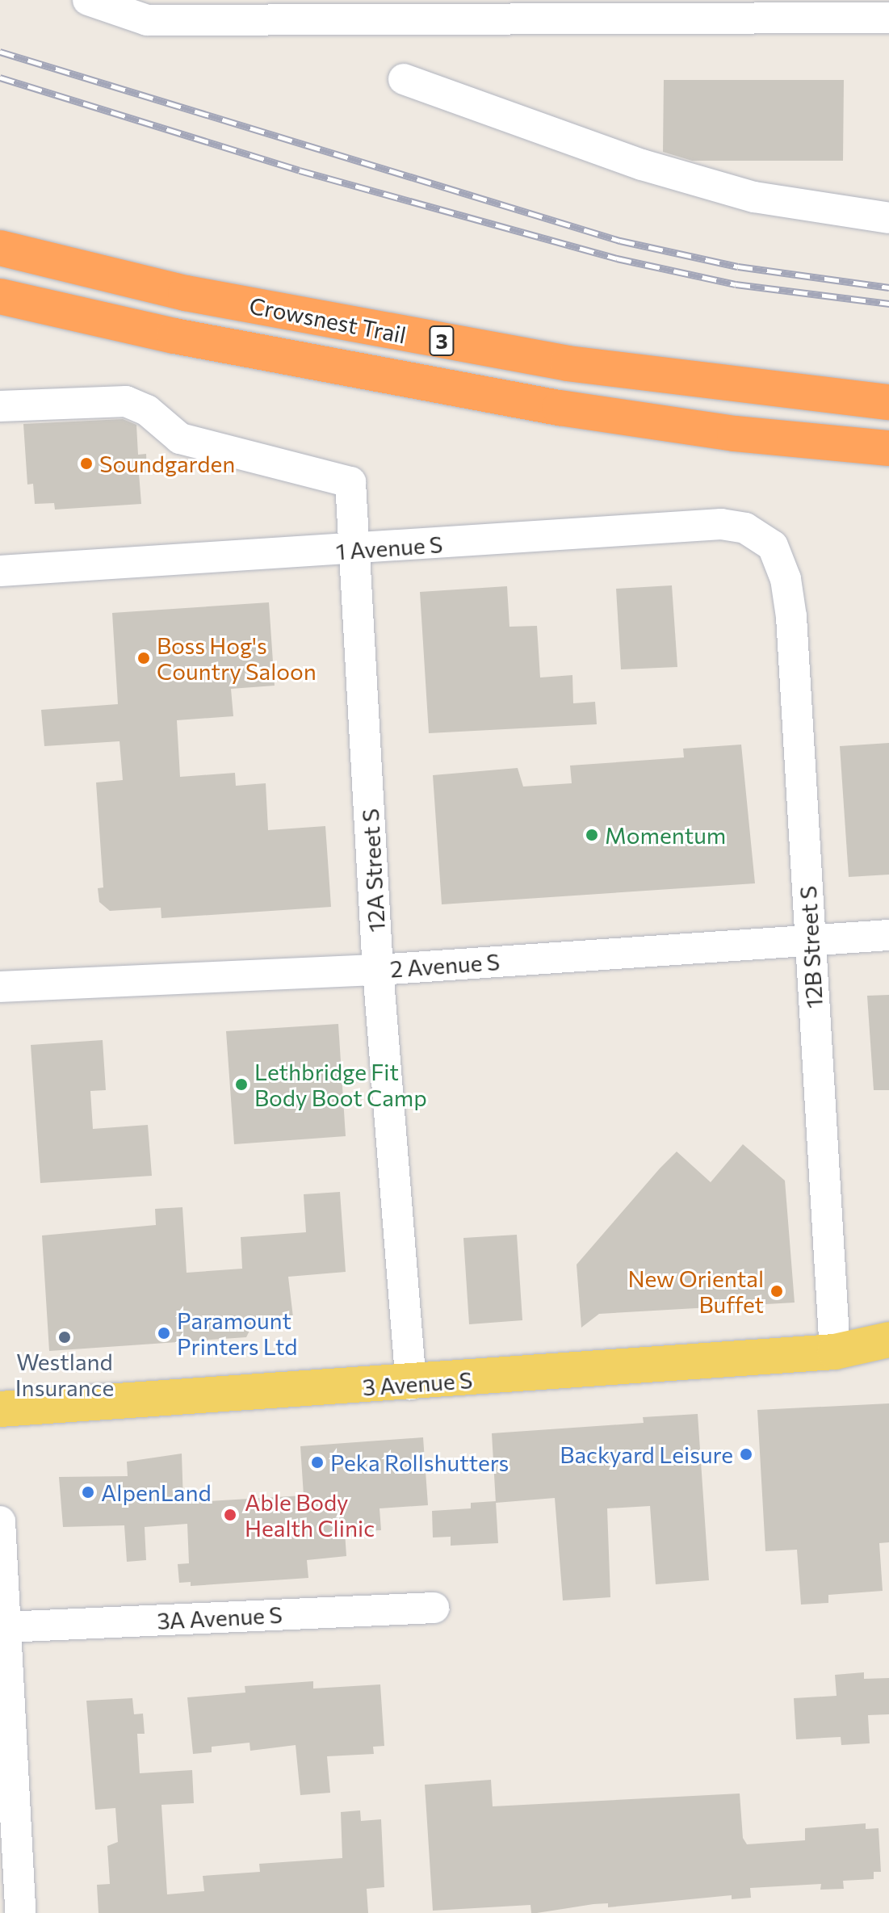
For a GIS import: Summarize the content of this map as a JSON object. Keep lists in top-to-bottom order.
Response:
{
  "streets": {
    "highway": ["Crowsnest Trail", "3"],
    "main road": ["3 Avenue S"],
    "street": [
      "1 Avenue S",
      "12A Street S",
      "12B Street S",
      "2 Avenue S",
      "3A Avenue S"
    ]
  },
  "crossings": [
    ["1 Avenue S", "12A Street S"],
    ["1 Avenue S", "12B Street S"],
    ["12A Street S", "2 Avenue S"],
    ["12A Street S", "3 Avenue S"],
    ["12B Street S", "2 Avenue S"],
    ["12B Street S", "3 Avenue S"]
  ],
  "places": [
    "Soundgarden",
    "Boss Hog's Country Saloon",
    "Momentum",
    "Lethbridge Fit Body Boot Camp",
    "New Oriental Buffet",
    "Paramount Printers Ltd",
    "Westland Insurance",
    "Backyard Leisure",
    "Peka Rollshutters",
    "AlpenLand",
    "Able Body Health Clinic"
  ]
}
